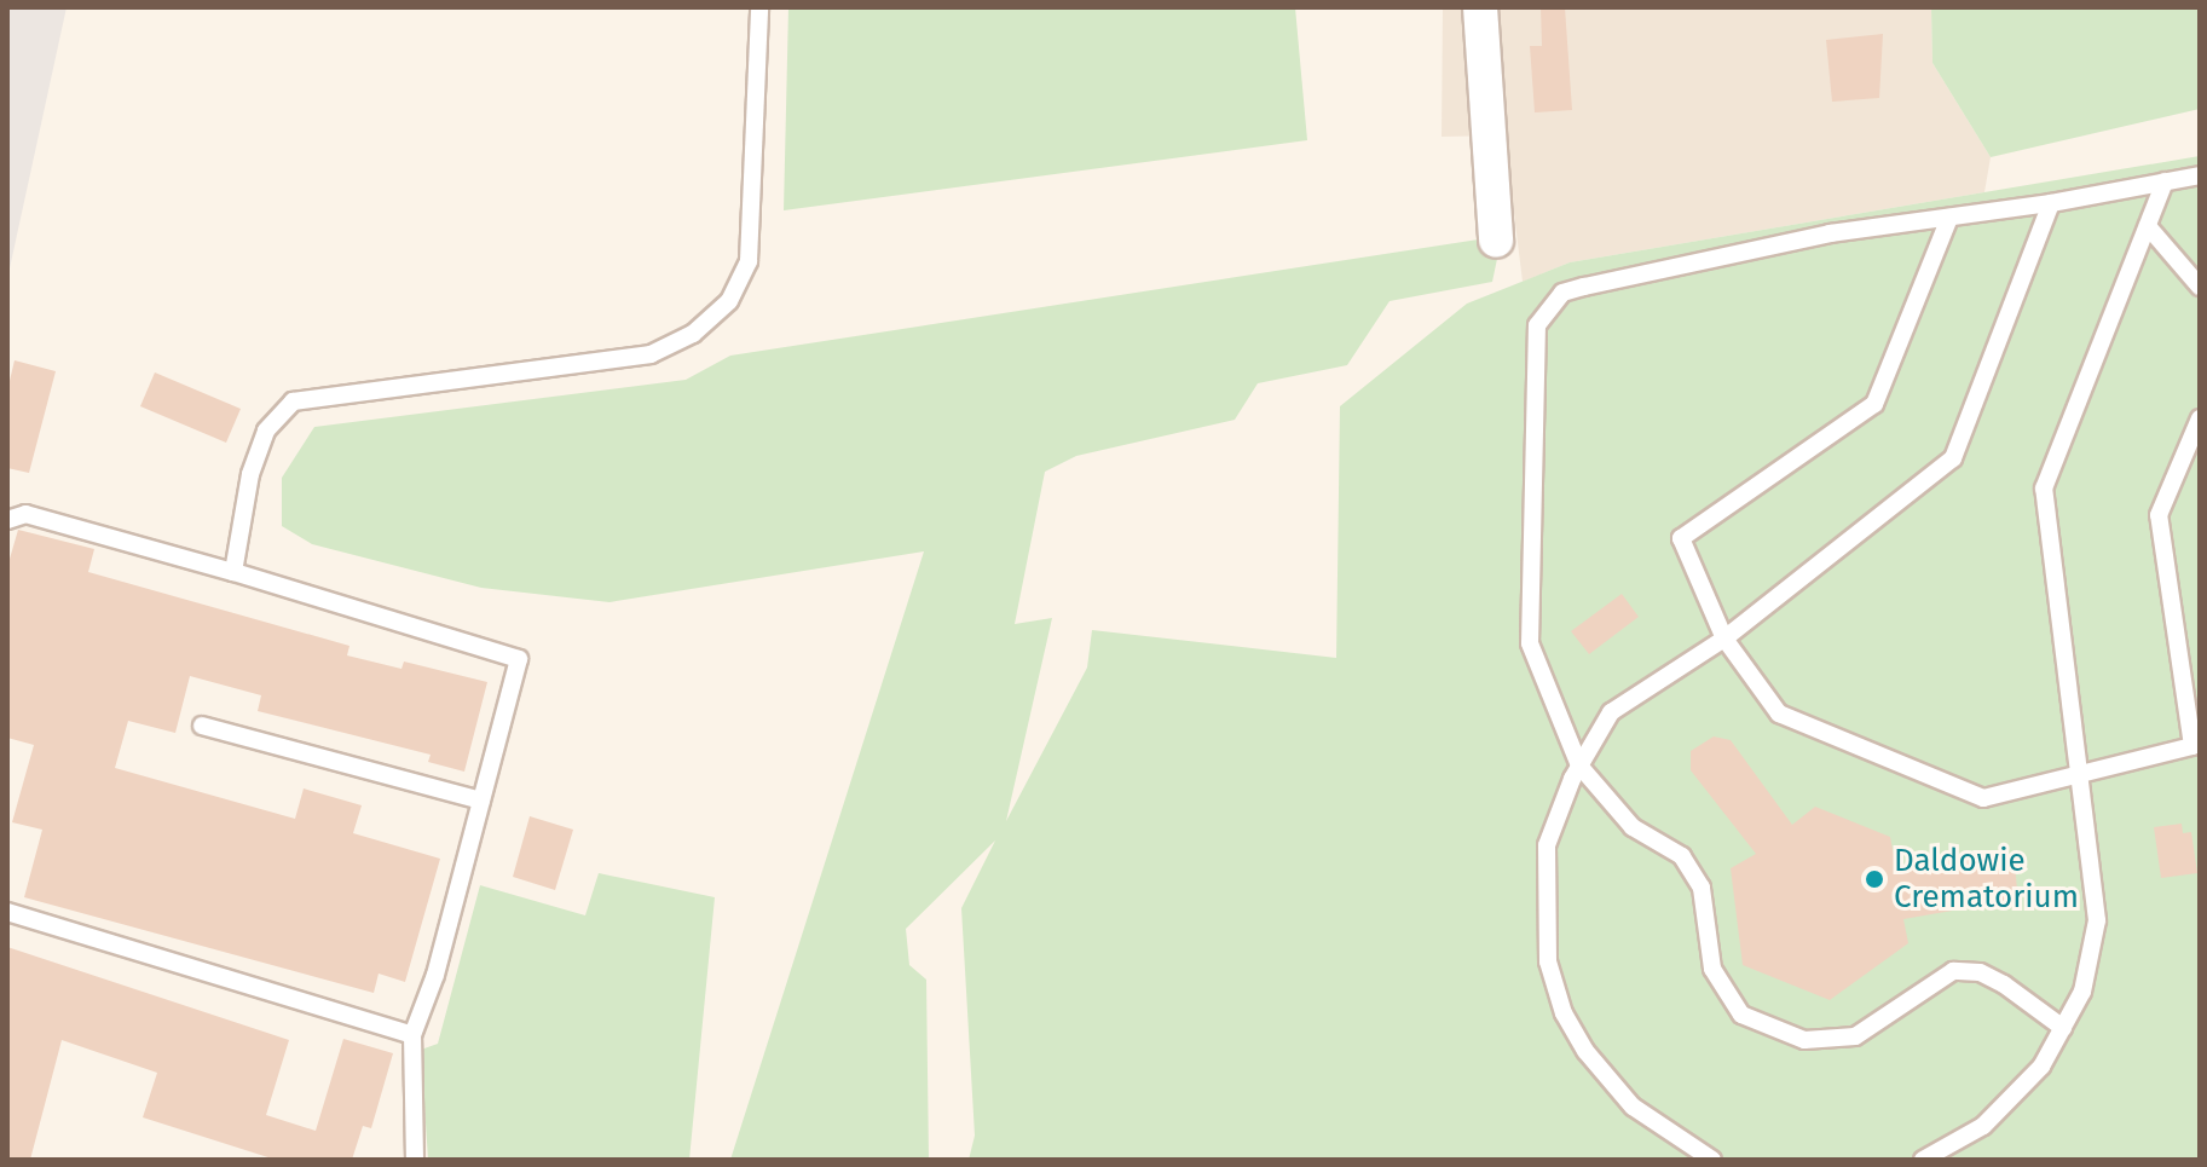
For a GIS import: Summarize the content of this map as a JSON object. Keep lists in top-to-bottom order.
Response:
{
  "places": ["Daldowie Crematorium"]
}
